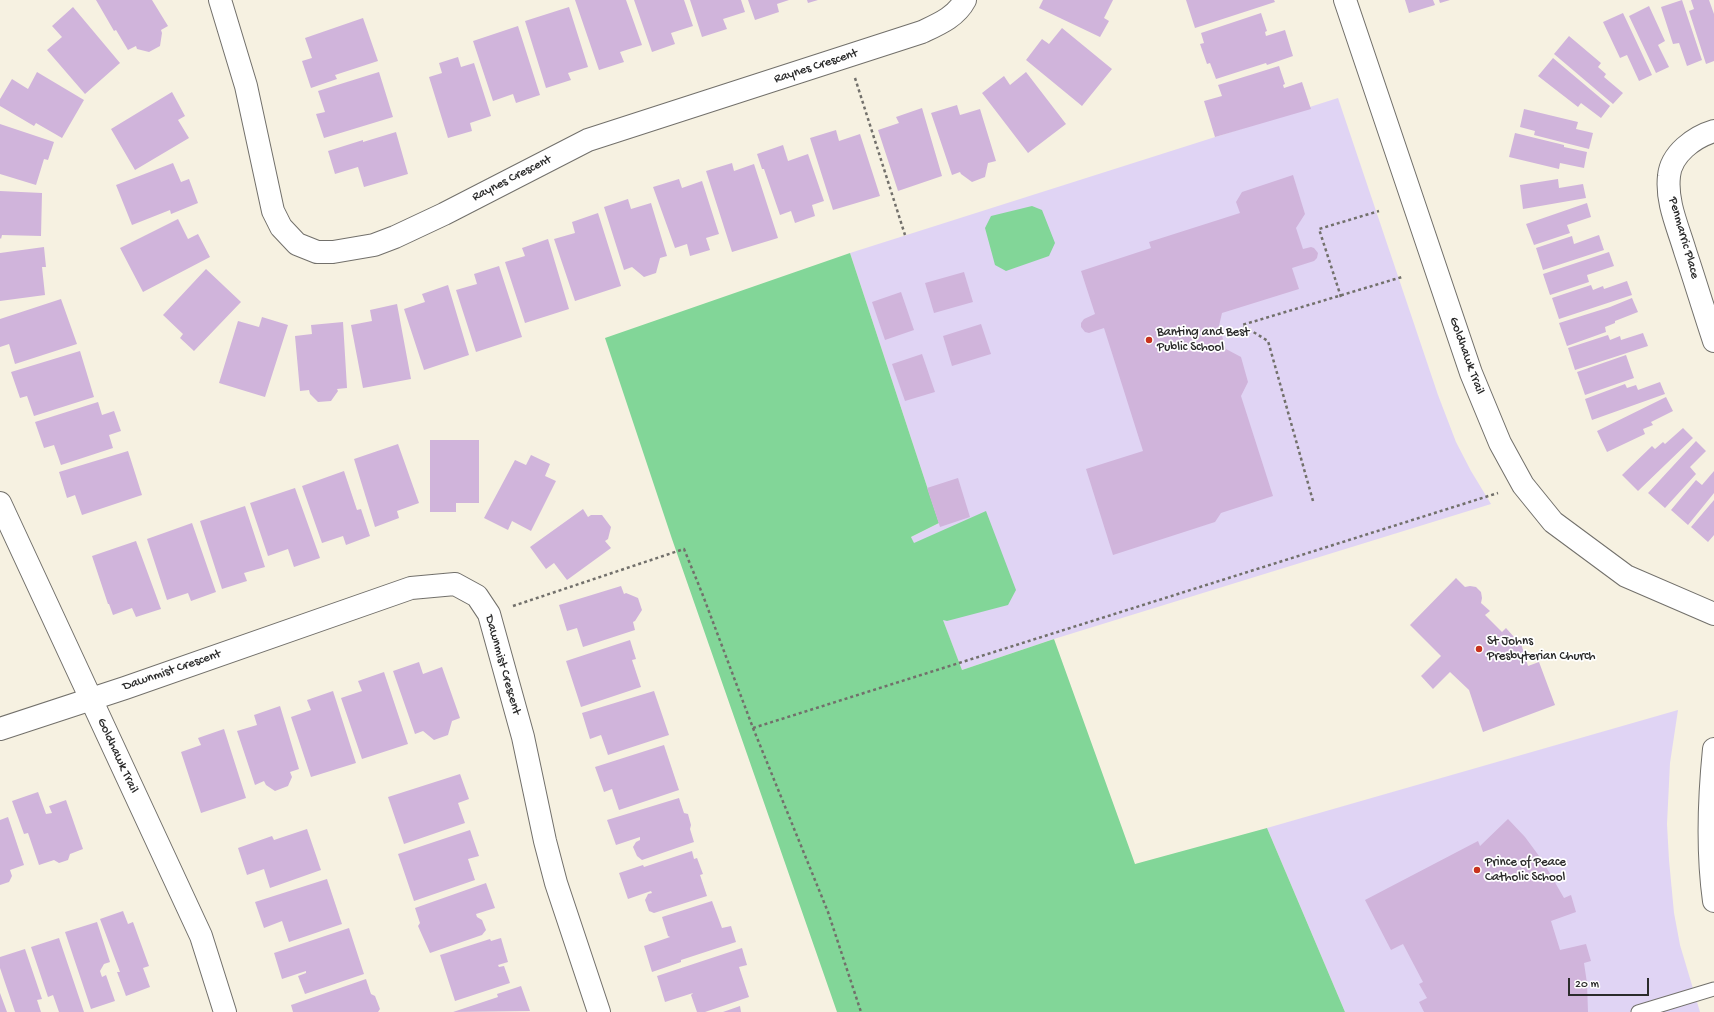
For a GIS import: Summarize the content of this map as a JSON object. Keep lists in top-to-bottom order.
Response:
{
  "streets": {
    "street": [
      "Raynes Crescent",
      "Penmarric Place",
      "Goldhawk Trail",
      "Dawnmist Crescent"
    ]
  },
  "crossings": [
    ["Goldhawk Trail", "Dawnmist Crescent"]
  ],
  "places": ["Banting and Best Public School", "St Johns Presbyterian Church", "Prince of Peace Catholic School"],
  "scale_bar": "20 m"
}
